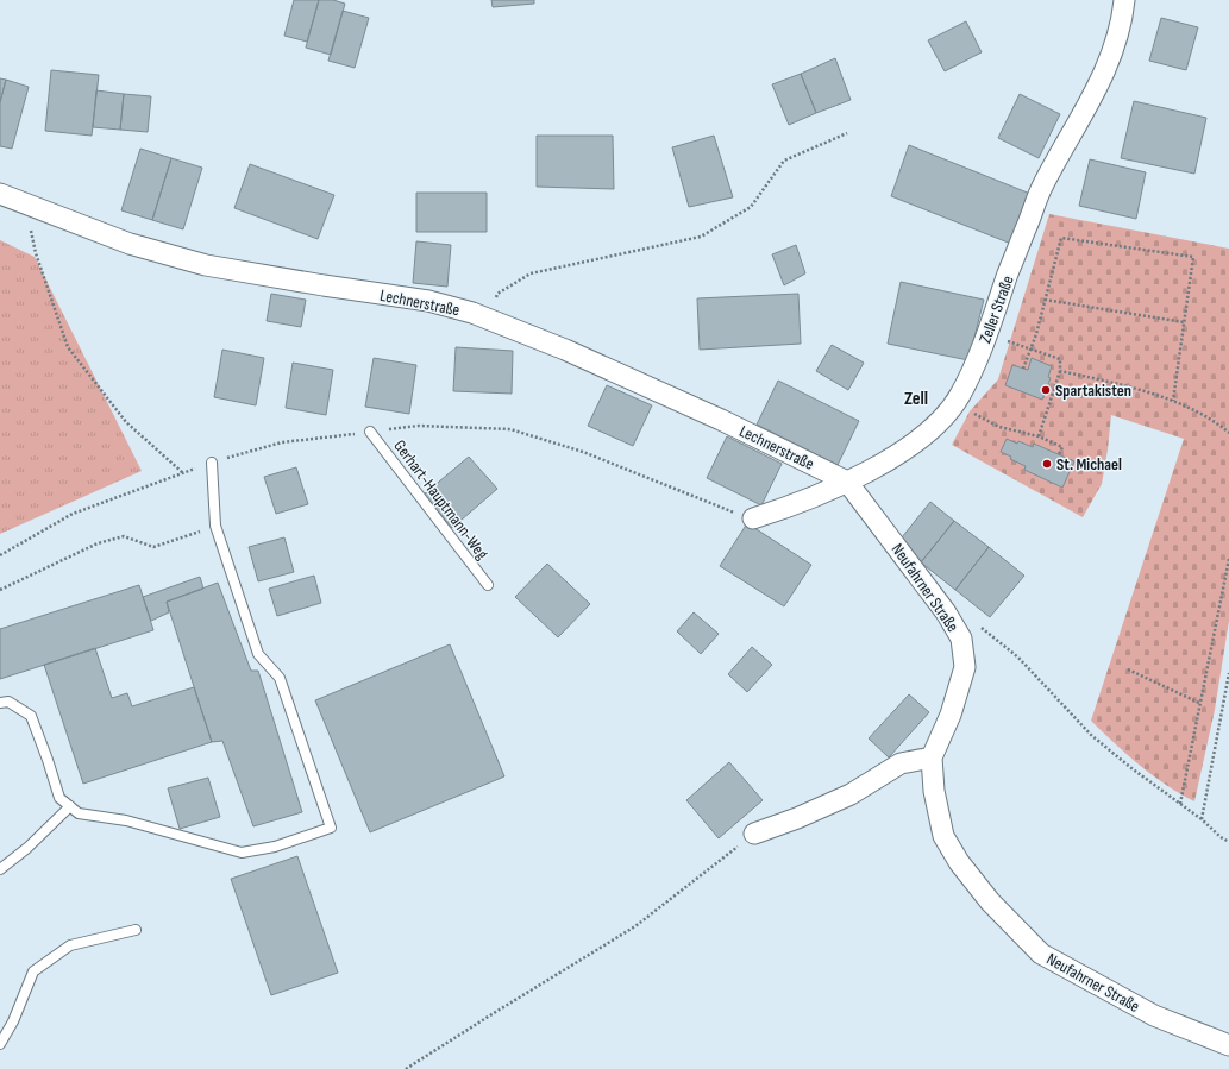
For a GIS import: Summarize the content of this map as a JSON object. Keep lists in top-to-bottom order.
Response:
{
  "streets": {
    "street": ["Lechnerstraße", "Zeller Straße", "Neufahrner Straße"],
    "lane": ["Gerhart-Hauptmann-Weg"]
  },
  "crossings": [
    ["Lechnerstraße", "Zeller Straße"],
    ["Lechnerstraße", "Neufahrner Straße"],
    ["Zeller Straße", "Neufahrner Straße"]
  ],
  "districts": ["Zell"],
  "places": ["Spartakisten", "St. Michael"]
}
